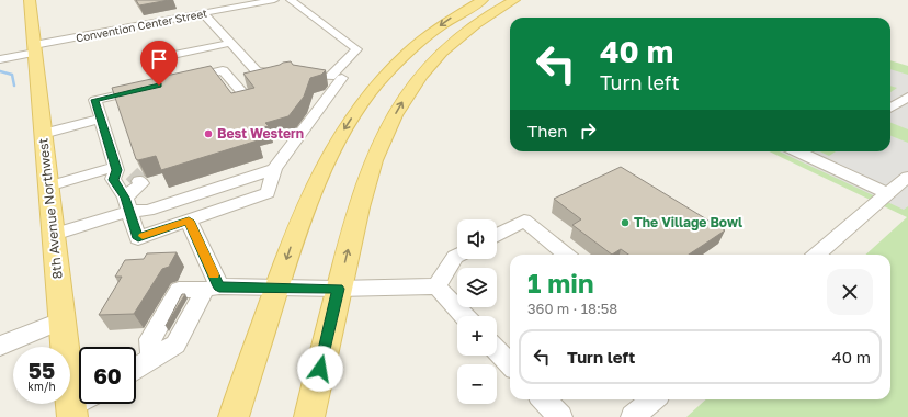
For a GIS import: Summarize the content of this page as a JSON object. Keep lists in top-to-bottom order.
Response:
{
  "streets": {
    "main road": ["8th Avenue Northwest"],
    "street": ["Convention Center Street"]
  },
  "crossings": [
    ["Convention Center Street", "8th Avenue Northwest"]
  ],
  "places": ["Best Western", "The Village Bowl"],
  "page": {
    "turn": ["40 m", "Turn left"],
    "then": "Then",
    "map_buttons": ["+", "−"],
    "heading": ["1 min", "360 m · 18:58"],
    "list": [
      {
        "name": "Turn left",
        "value": "40 m"
      }
    ],
    "speed": "55 km/h",
    "limit": "60"
  }
}
